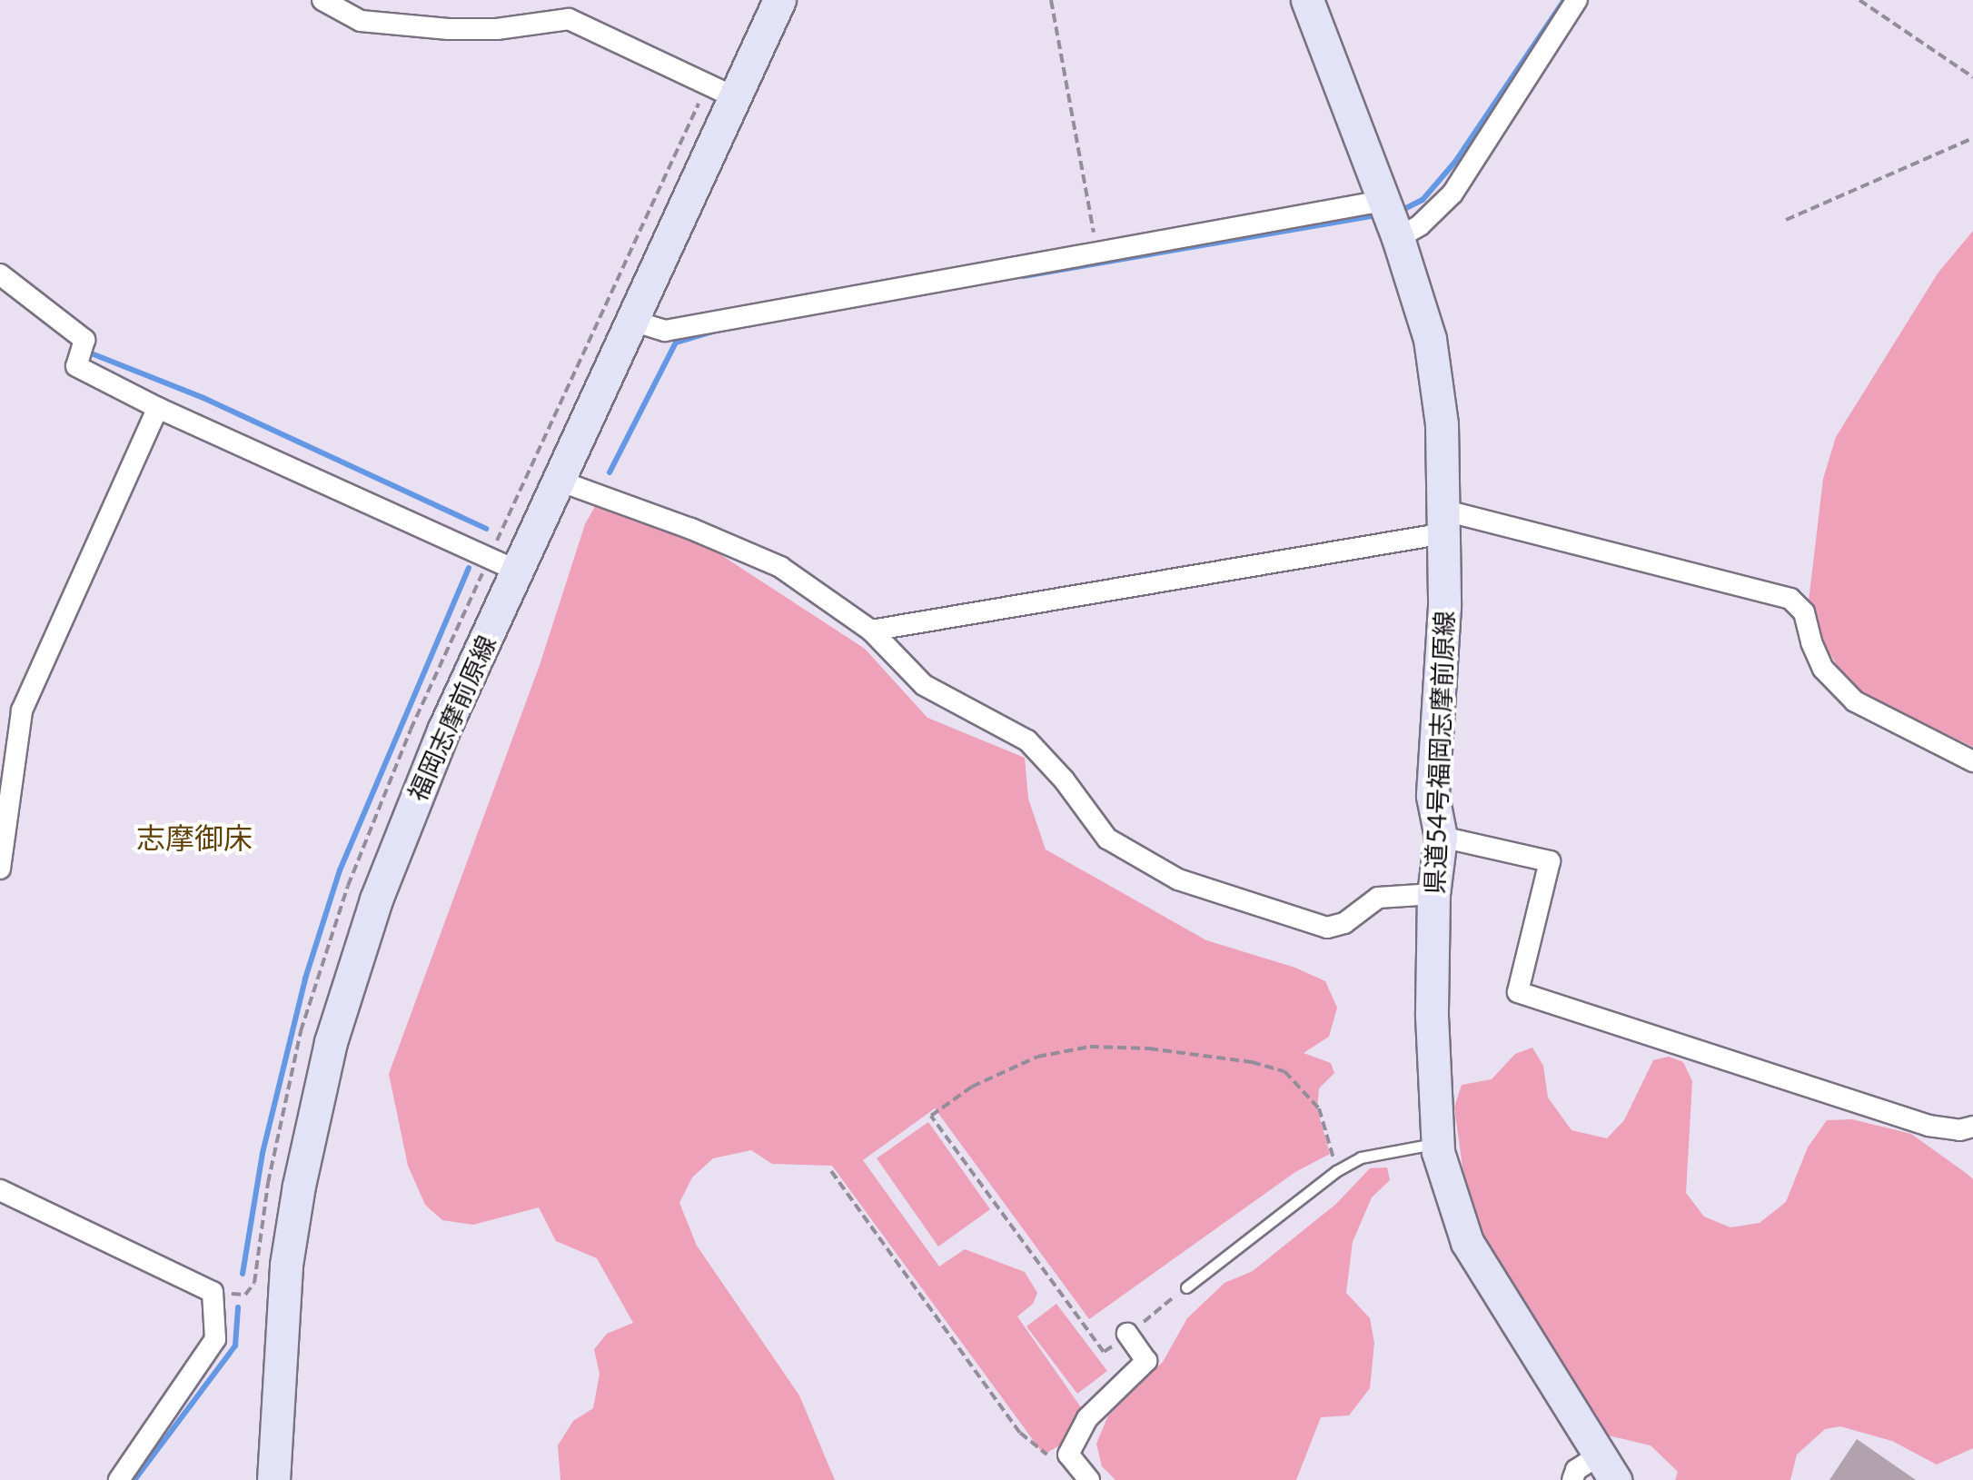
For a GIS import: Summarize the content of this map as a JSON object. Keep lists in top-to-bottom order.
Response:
{
  "streets": {
    "main road": ["福岡志摩前原線", "県道54号福岡志摩前原線"]
  },
  "districts": ["志摩御床"]
}
